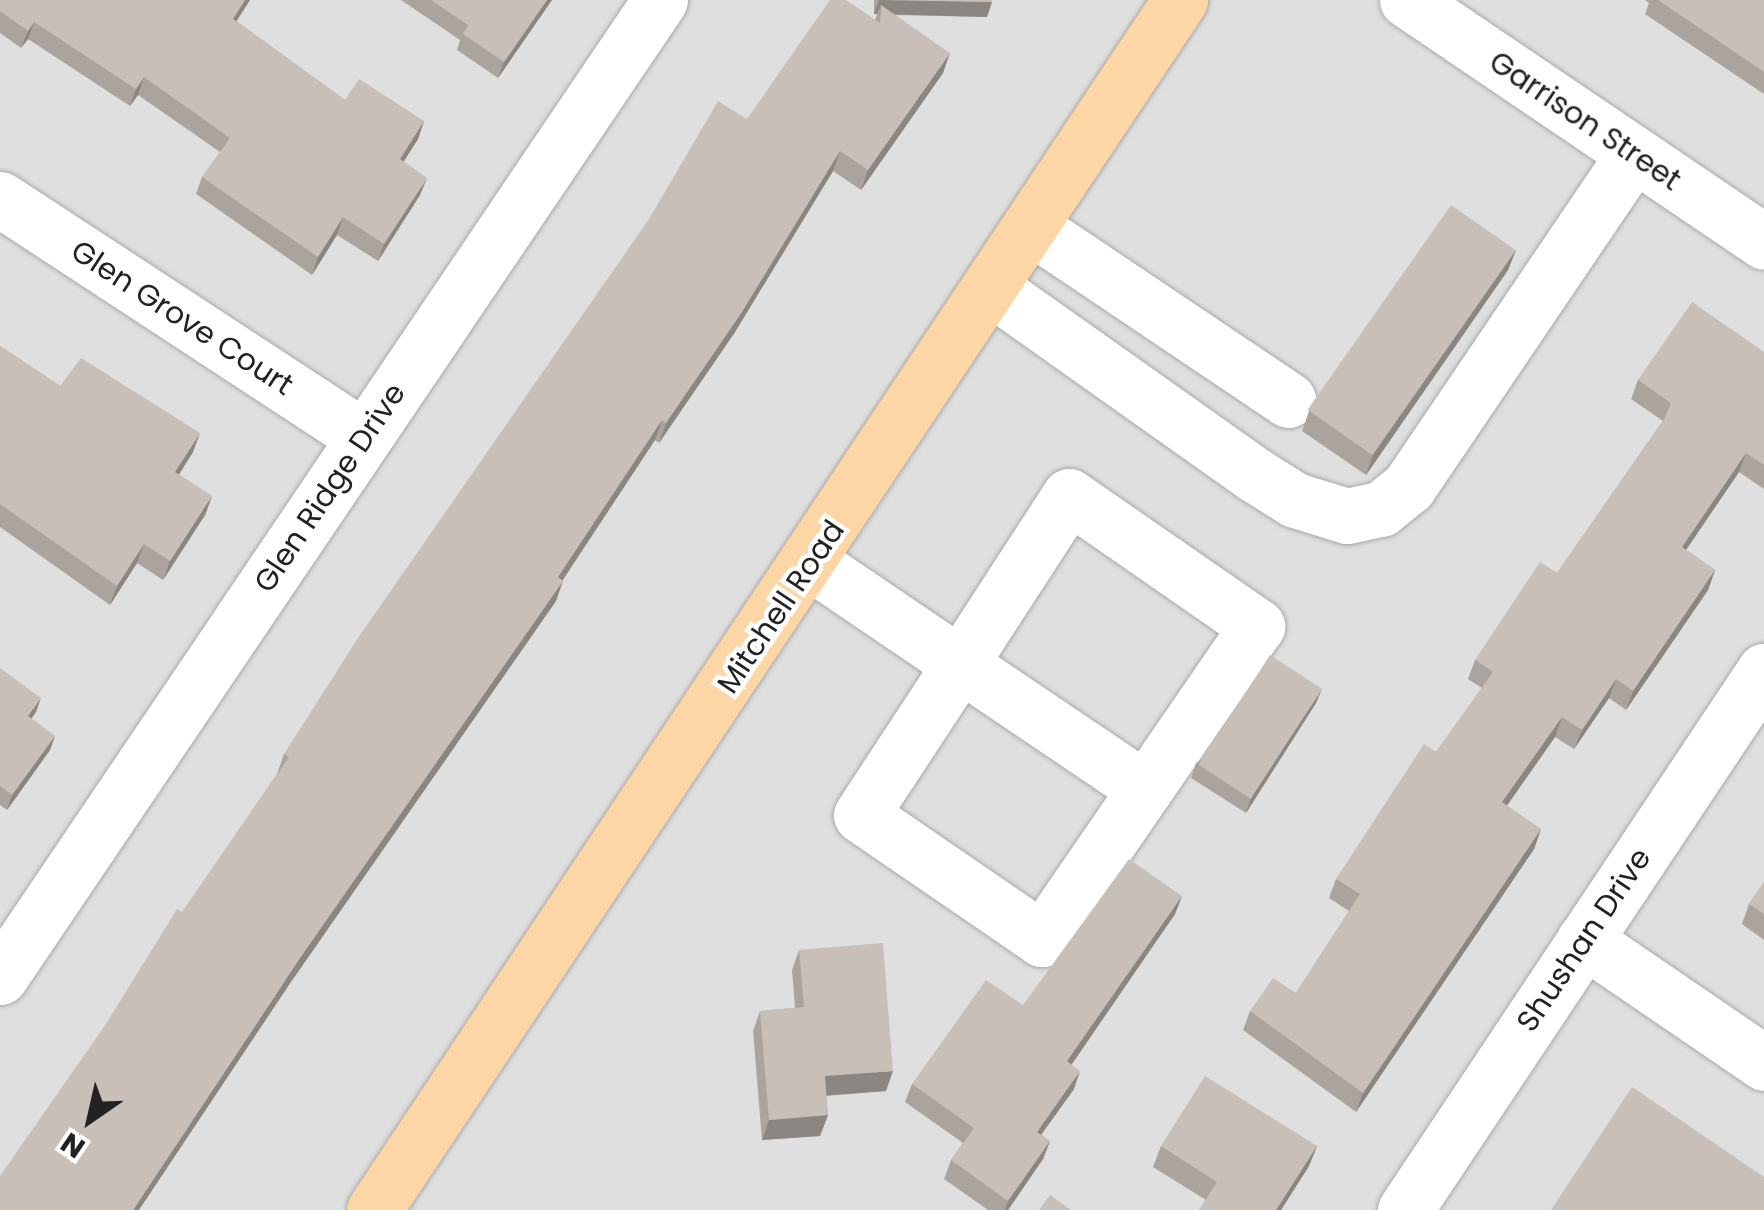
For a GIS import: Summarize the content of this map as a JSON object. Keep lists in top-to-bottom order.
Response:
{
  "streets": {
    "main road": ["Mitchell Road"],
    "street": [
      "Garrison Street",
      "Glen Grove Court",
      "Glen Ridge Drive",
      "Shushan Drive"
    ]
  },
  "crossings": [
    ["Glen Grove Court", "Glen Ridge Drive"]
  ],
  "north": "bottom left"
}
